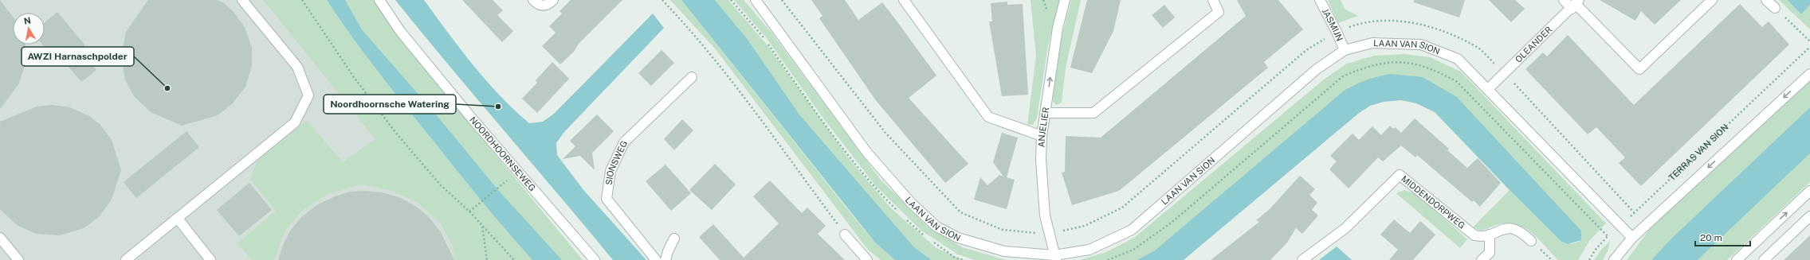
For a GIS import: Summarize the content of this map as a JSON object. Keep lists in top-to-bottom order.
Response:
{
  "streets": {
    "street": [
      "JASMIJN",
      "OLEANDER",
      "LAAN VAN SION",
      "ANJELIER",
      "TERRAS VAN SION",
      "NOORDHOORNSEWEG",
      "SIONSWEG",
      "MIDDENDORPWEG"
    ]
  },
  "crossings": [
    ["JASMIJN", "LAAN VAN SION"],
    ["OLEANDER", "LAAN VAN SION"],
    ["LAAN VAN SION", "ANJELIER"],
    ["LAAN VAN SION", "TERRAS VAN SION"]
  ],
  "one_way": ["ANJELIER"],
  "places": ["AWZI Harnaschpolder", "Noordhoornsche Watering"],
  "scale_bar": "20 m",
  "north": "top"
}
